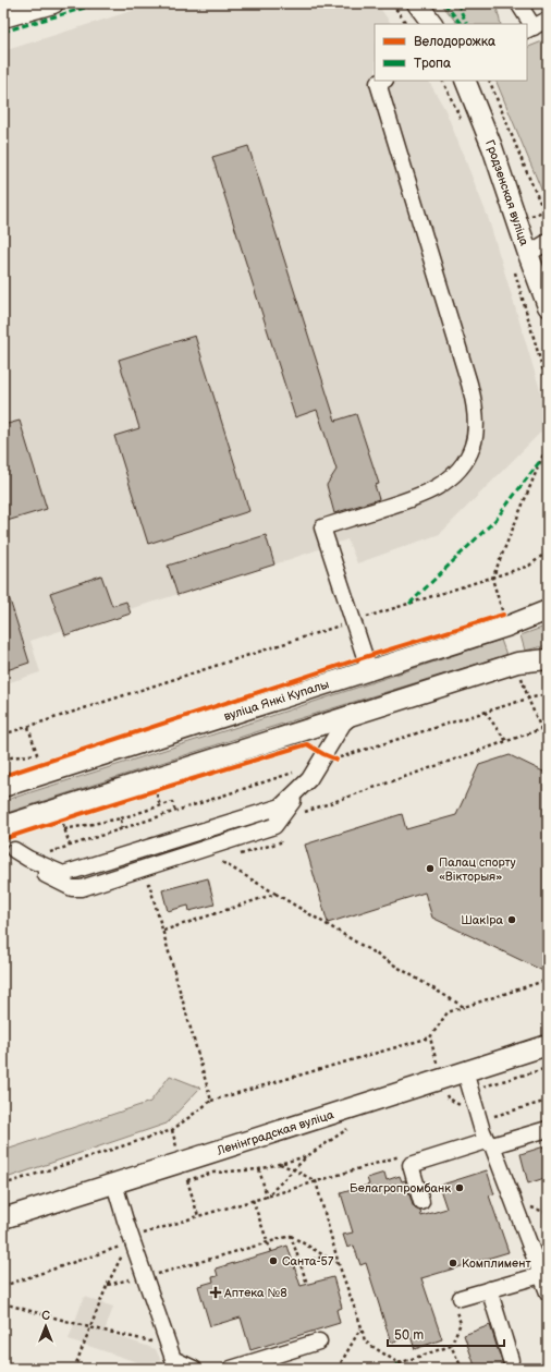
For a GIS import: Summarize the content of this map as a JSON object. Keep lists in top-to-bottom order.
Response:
{
  "streets": {
    "main road": ["Гродзенская вуліца", "вуліца Янкі Купалы", "Ленінградская вуліца"]
  },
  "places": {
    "other": [
      "Палац спорту «Вікторыя»",
      "ШакІра",
      "Белагропромбанк",
      "Санта-57",
      "Комплимент"
    ],
    "health": ["Аптека №8"]
  },
  "legend": ["Велодорожка", "Тропа"],
  "scale_bar": "50 m",
  "north": "top"
}
